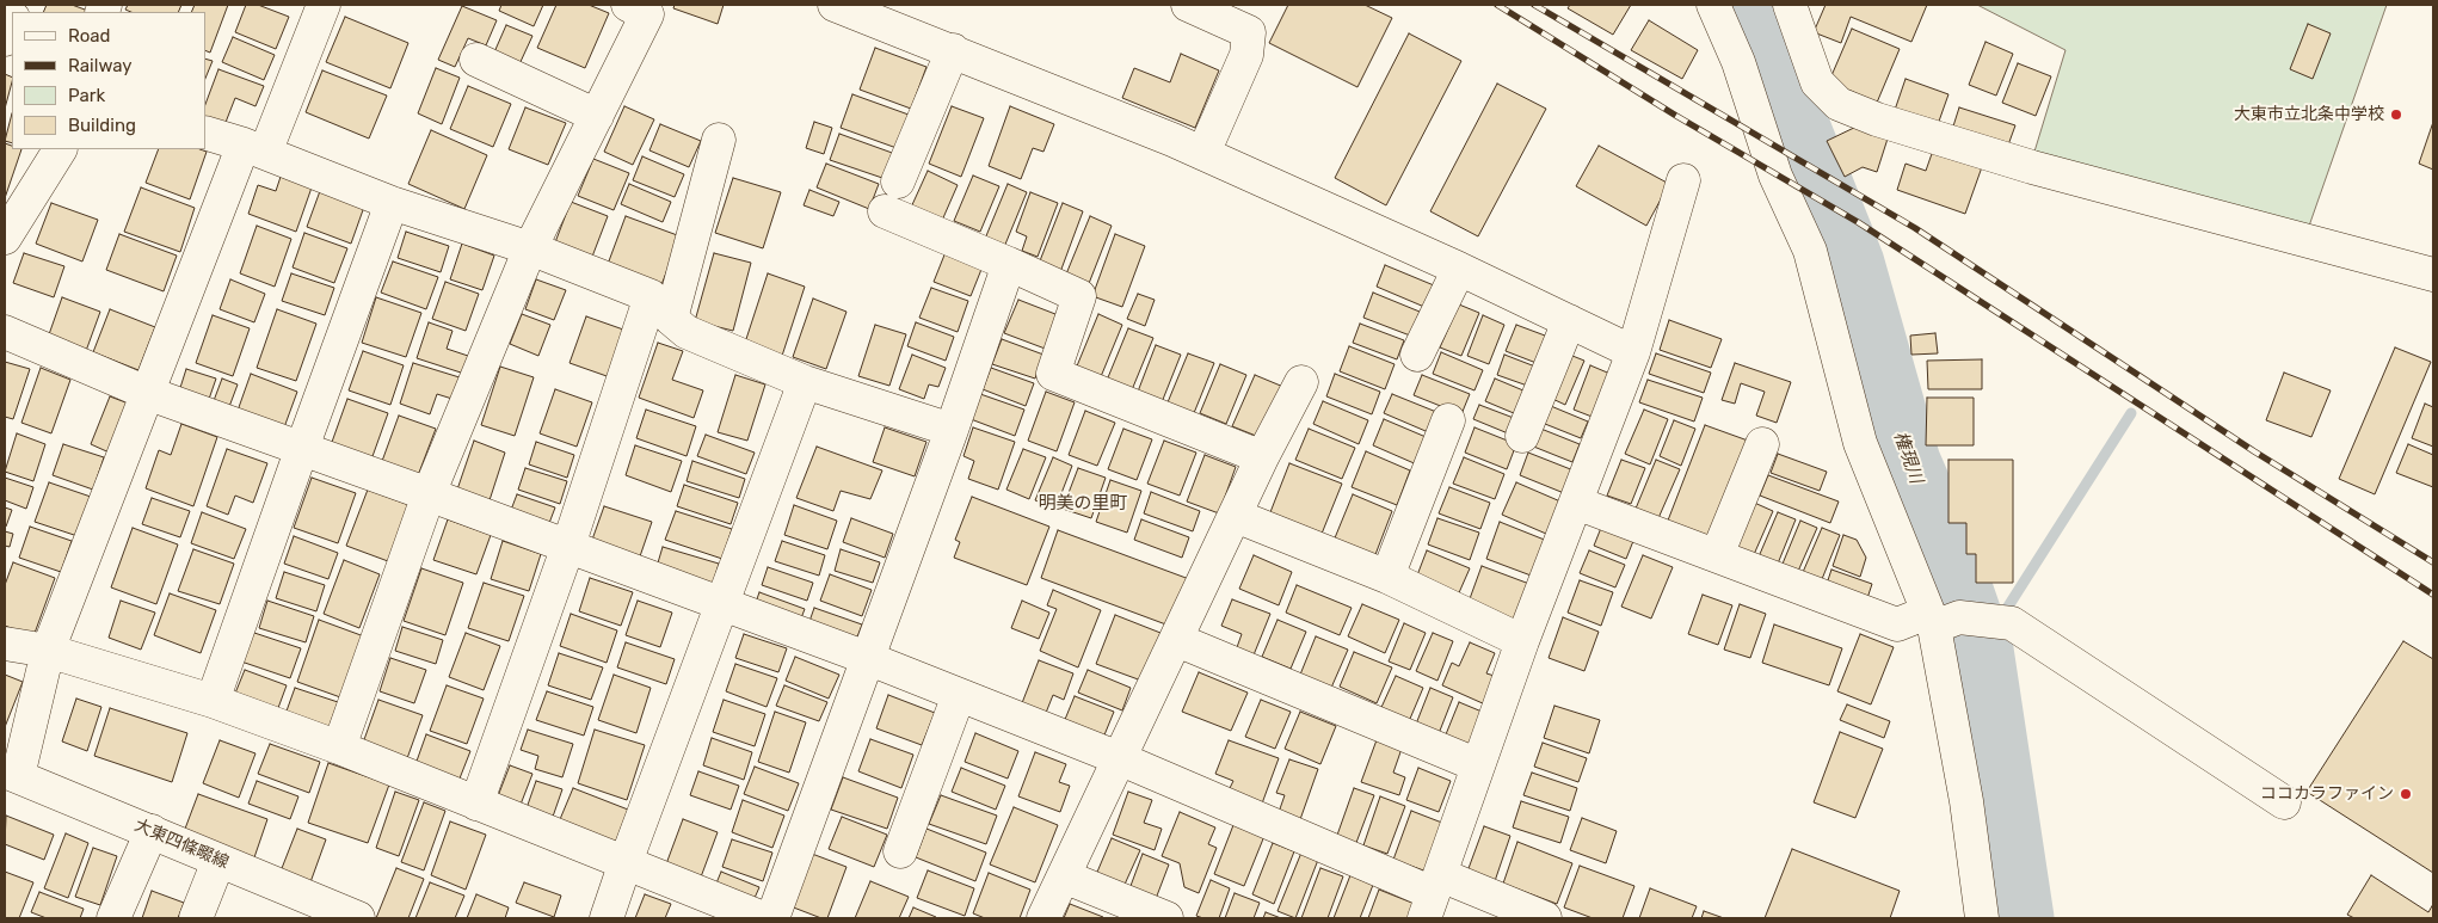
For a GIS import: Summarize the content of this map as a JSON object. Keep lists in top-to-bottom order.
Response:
{
  "streets": {
    "street": ["大東四條畷線"]
  },
  "districts": ["明美の里町"],
  "water": ["権現川"],
  "places": ["大東市立北条中学校", "ココカラファイン"],
  "legend": [
    "Road",
    "Railway",
    "Park",
    "Building"
  ]
}
